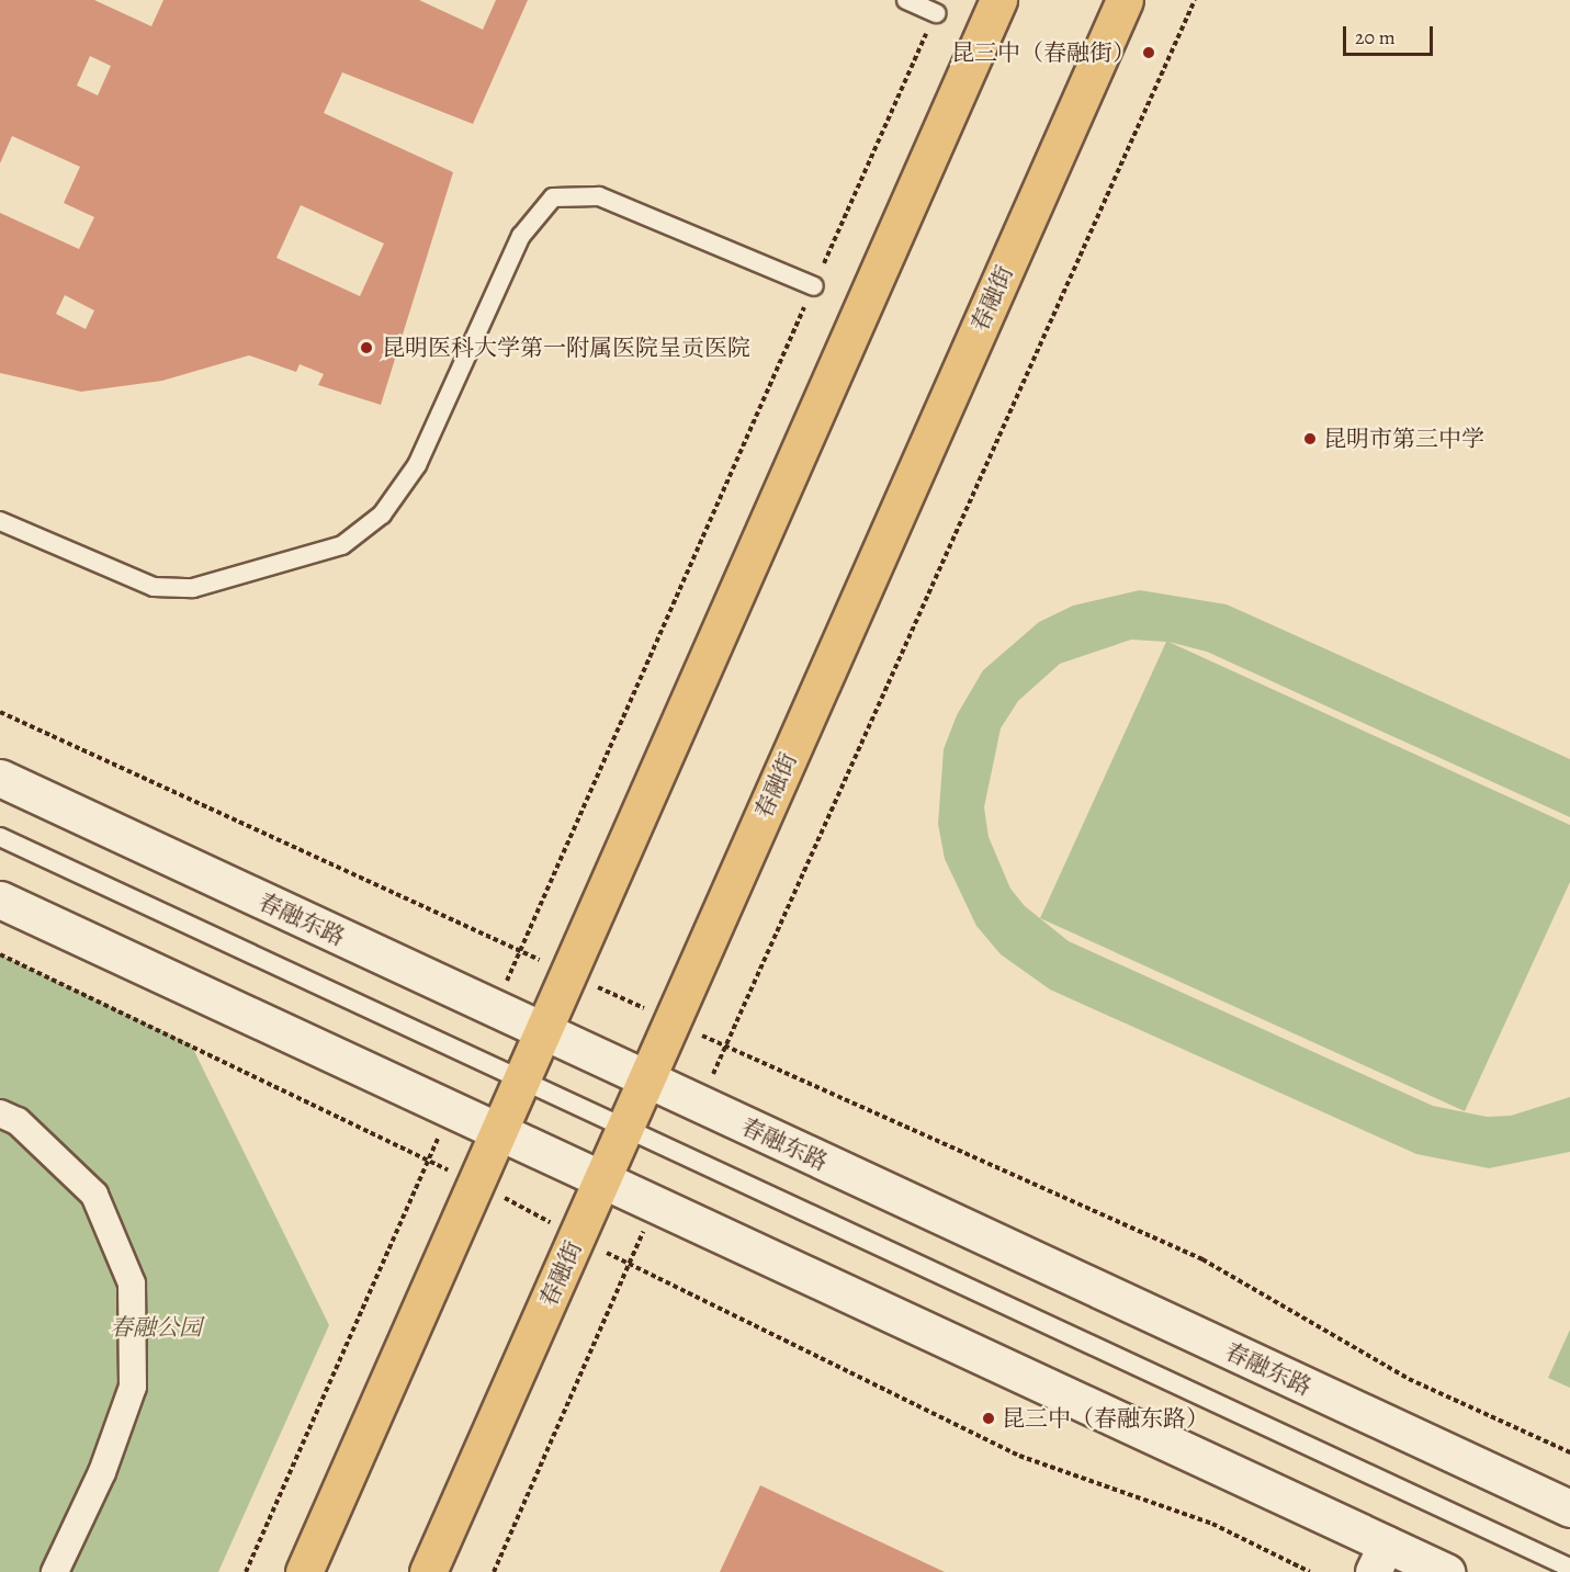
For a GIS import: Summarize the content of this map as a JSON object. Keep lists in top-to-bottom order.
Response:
{
  "streets": {
    "main road": ["春融街", "春融东路"]
  },
  "crossings": [
    ["春融街", "春融东路"]
  ],
  "parks": ["春融公园"],
  "places": [
    "昆三中（春融街）",
    "昆明医科大学第一附属医院呈贡医院",
    "昆明市第三中学",
    "昆三中（春融东路）"
  ],
  "scale_bar": "20 m"
}
